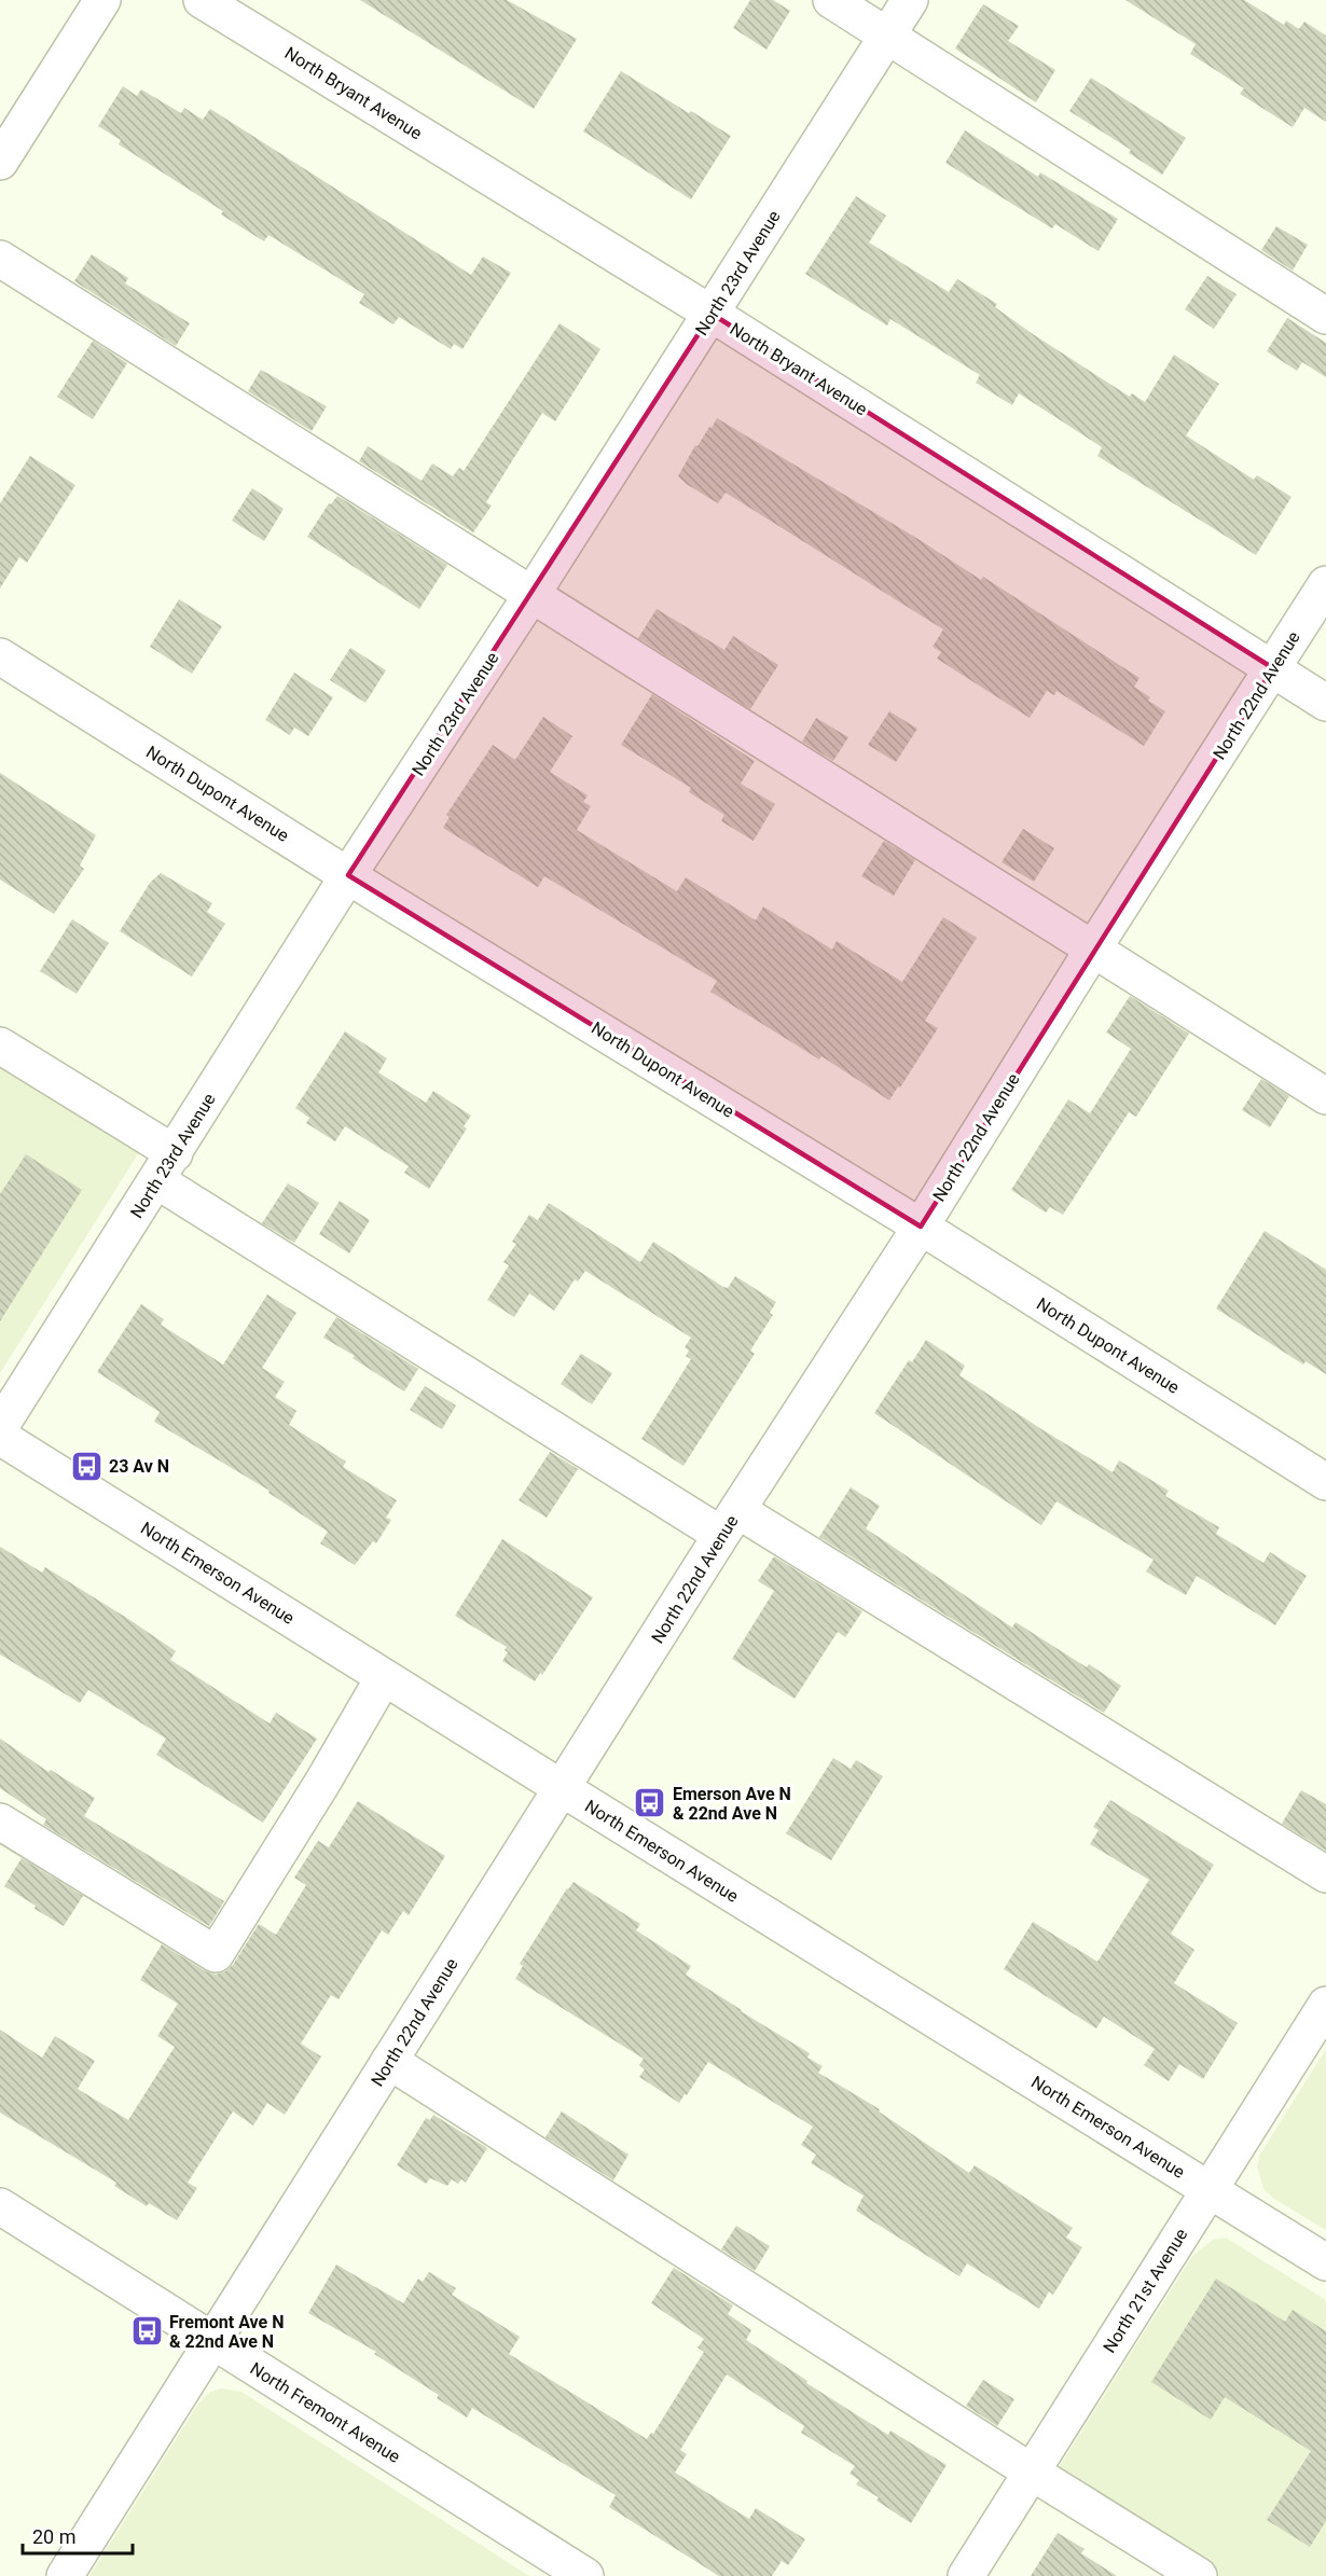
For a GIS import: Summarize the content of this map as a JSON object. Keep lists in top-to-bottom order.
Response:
{
  "streets": {
    "street": [
      "North Bryant Avenue",
      "North 23rd Avenue",
      "North 22nd Avenue",
      "North Dupont Avenue",
      "North Emerson Avenue",
      "North 21st Avenue",
      "North Fremont Avenue"
    ]
  },
  "crossings": [
    ["North Bryant Avenue", "North 23rd Avenue"],
    ["North Bryant Avenue", "North 22nd Avenue"],
    ["North 23rd Avenue", "North Dupont Avenue"],
    ["North 22nd Avenue", "North Dupont Avenue"],
    ["North 22nd Avenue", "North Emerson Avenue"],
    ["North 22nd Avenue", "North Fremont Avenue"],
    ["North Emerson Avenue", "North 21st Avenue"]
  ],
  "places": {
    "bus stop": ["23 Av N", "Emerson Ave N & 22nd Ave N", "Fremont Ave N & 22nd Ave N"]
  },
  "scale_bar": "20 m"
}
